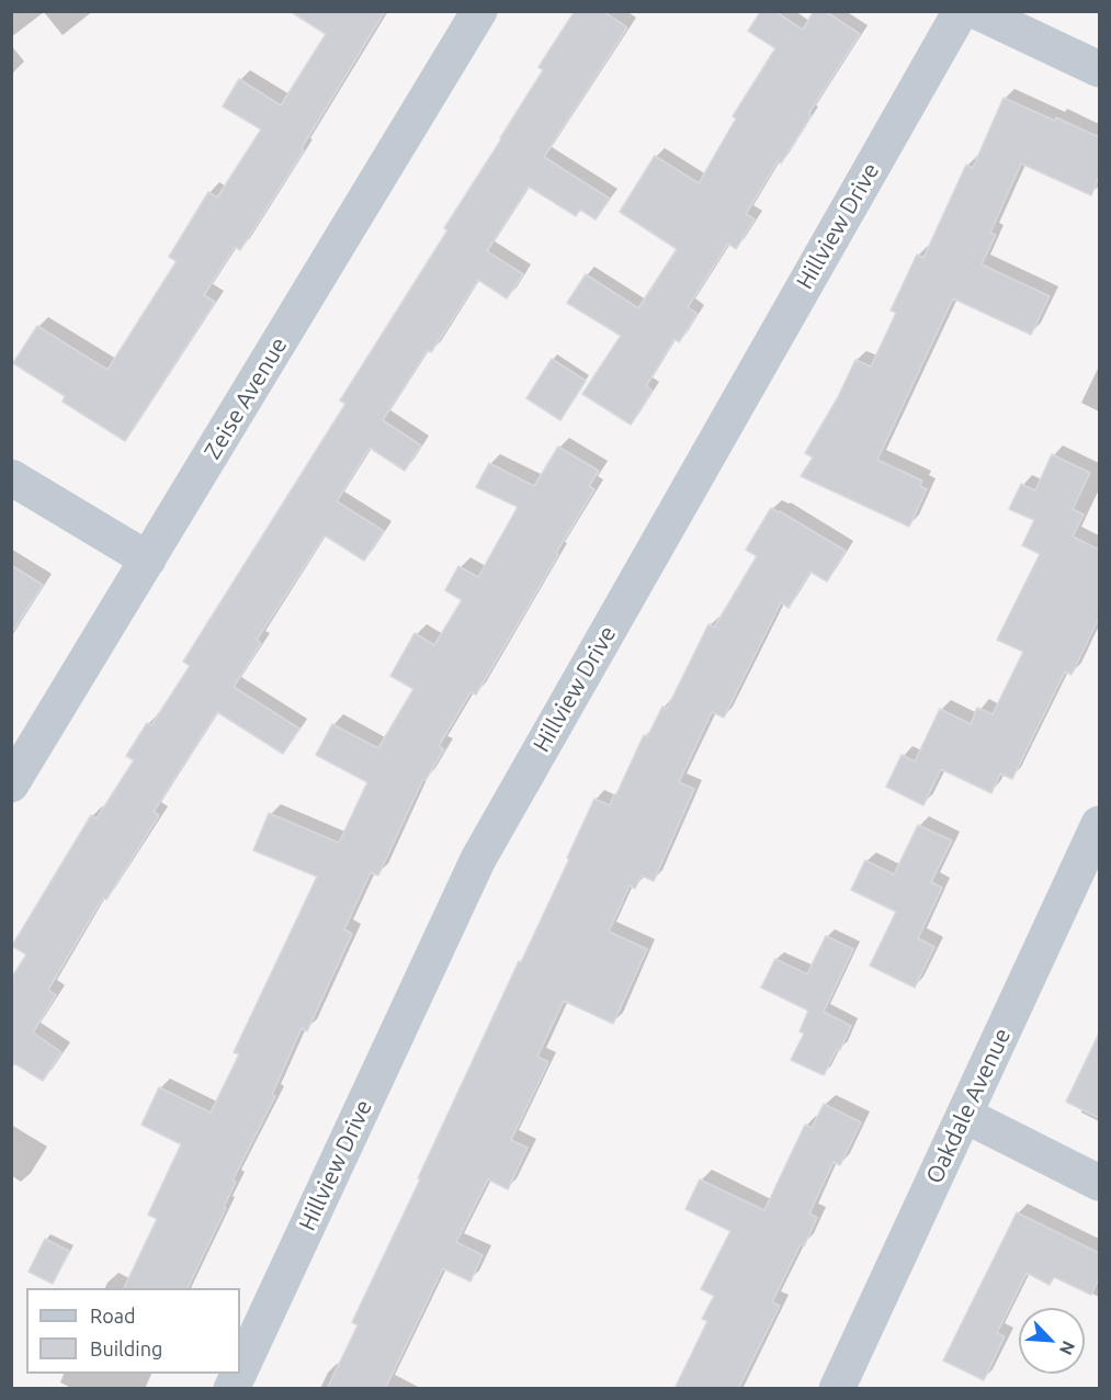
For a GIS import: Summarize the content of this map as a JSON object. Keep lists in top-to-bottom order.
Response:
{
  "streets": {
    "street": ["Hillview Drive", "Zeise Avenue", "Oakdale Avenue"]
  },
  "legend": ["Road", "Building"],
  "north": "bottom right"
}
